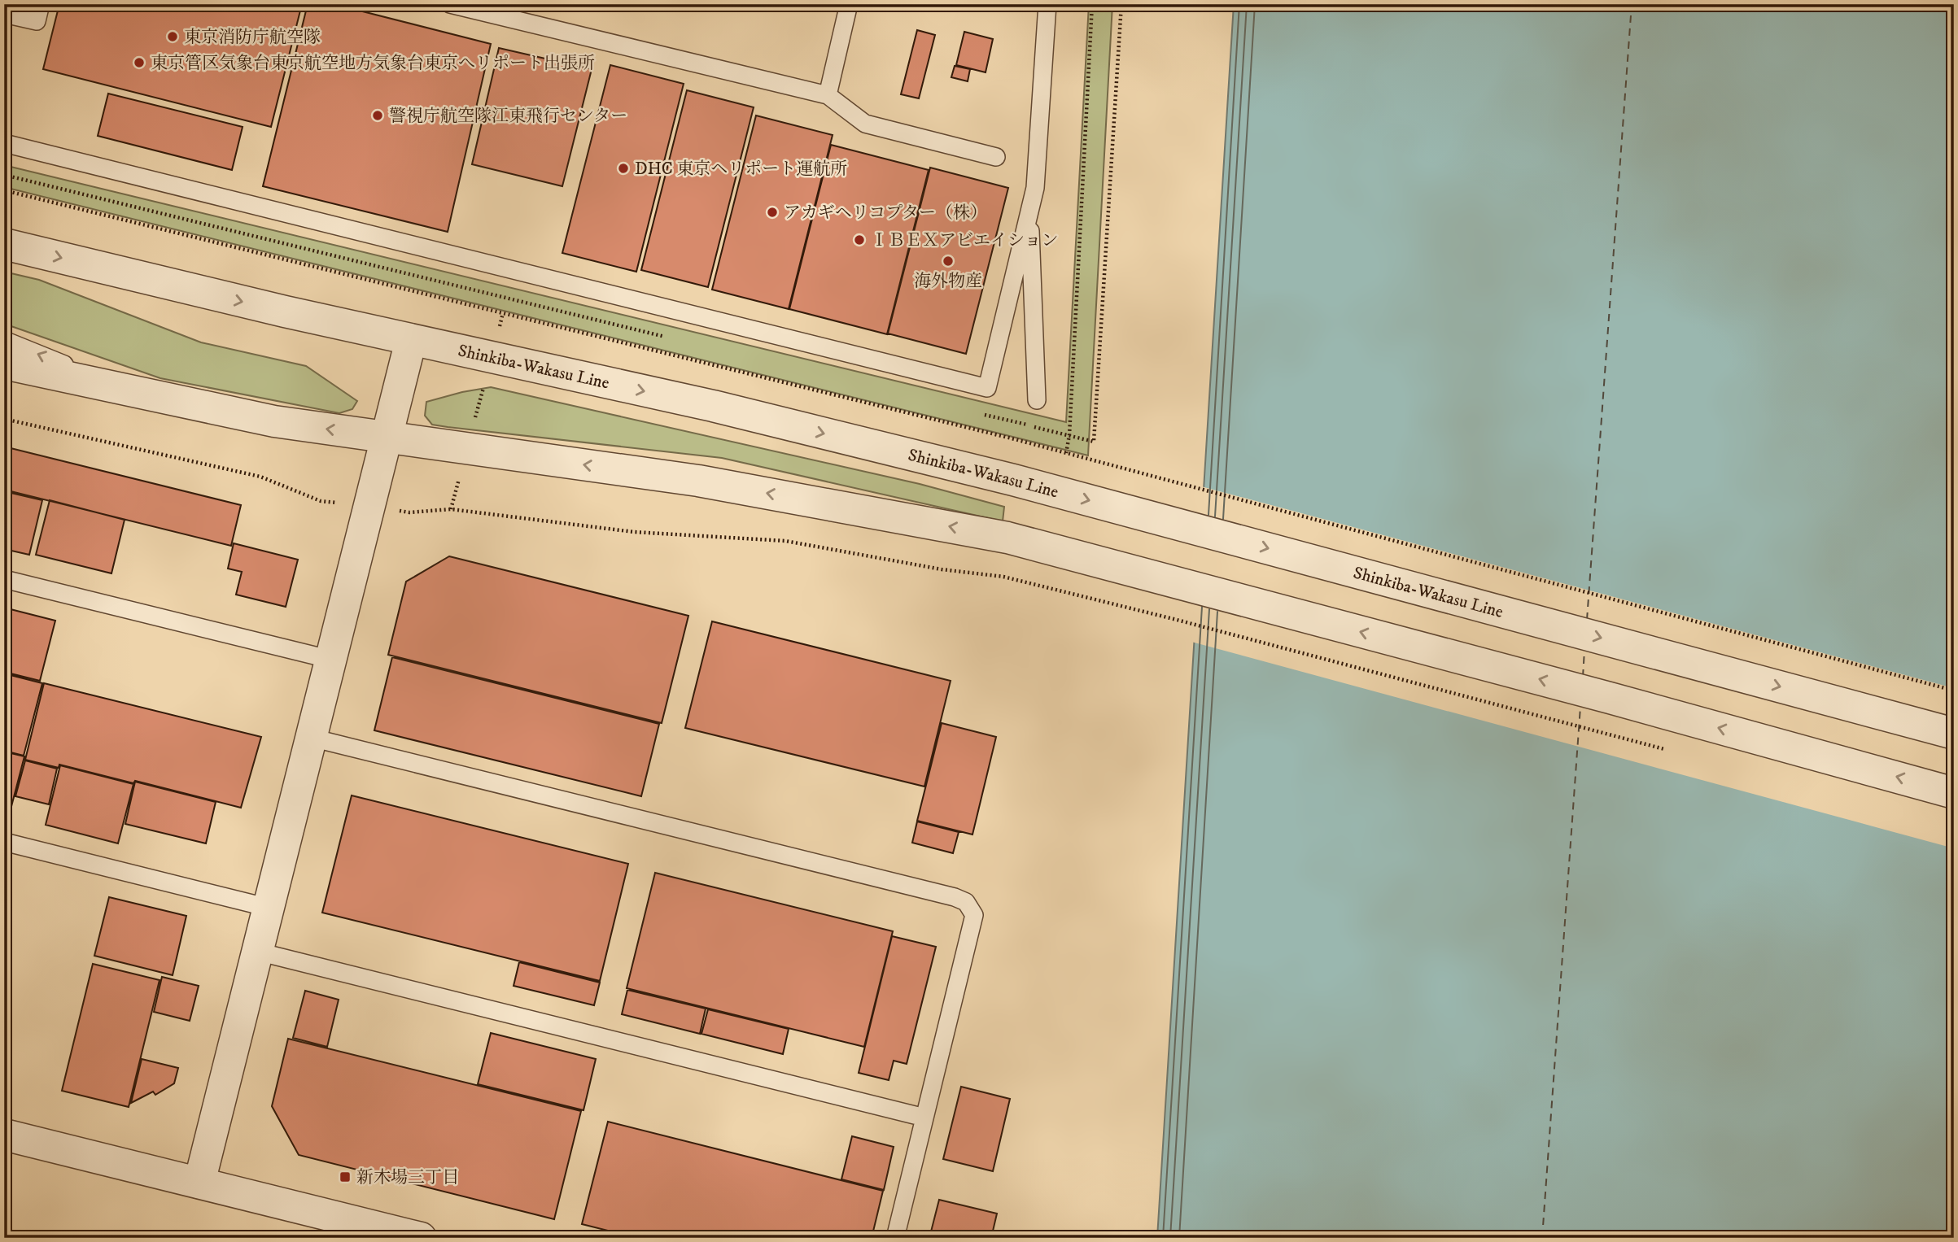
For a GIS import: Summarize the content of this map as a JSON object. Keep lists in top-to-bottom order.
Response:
{
  "streets": {
    "street": ["Shinkiba-Wakasu Line"]
  },
  "places": {
    "other": [
      "東京消防庁航空隊",
      "東京管区気象台東京航空地方気象台東京へリポート出張所",
      "警視庁航空隊江東飛行センター",
      "DHC 東京ヘリポート運航所",
      "アカギヘリコプター（株）",
      "ＩＢＥＸアビエイション",
      "海外物産"
    ],
    "transit": ["新木場三丁目"]
  }
}
